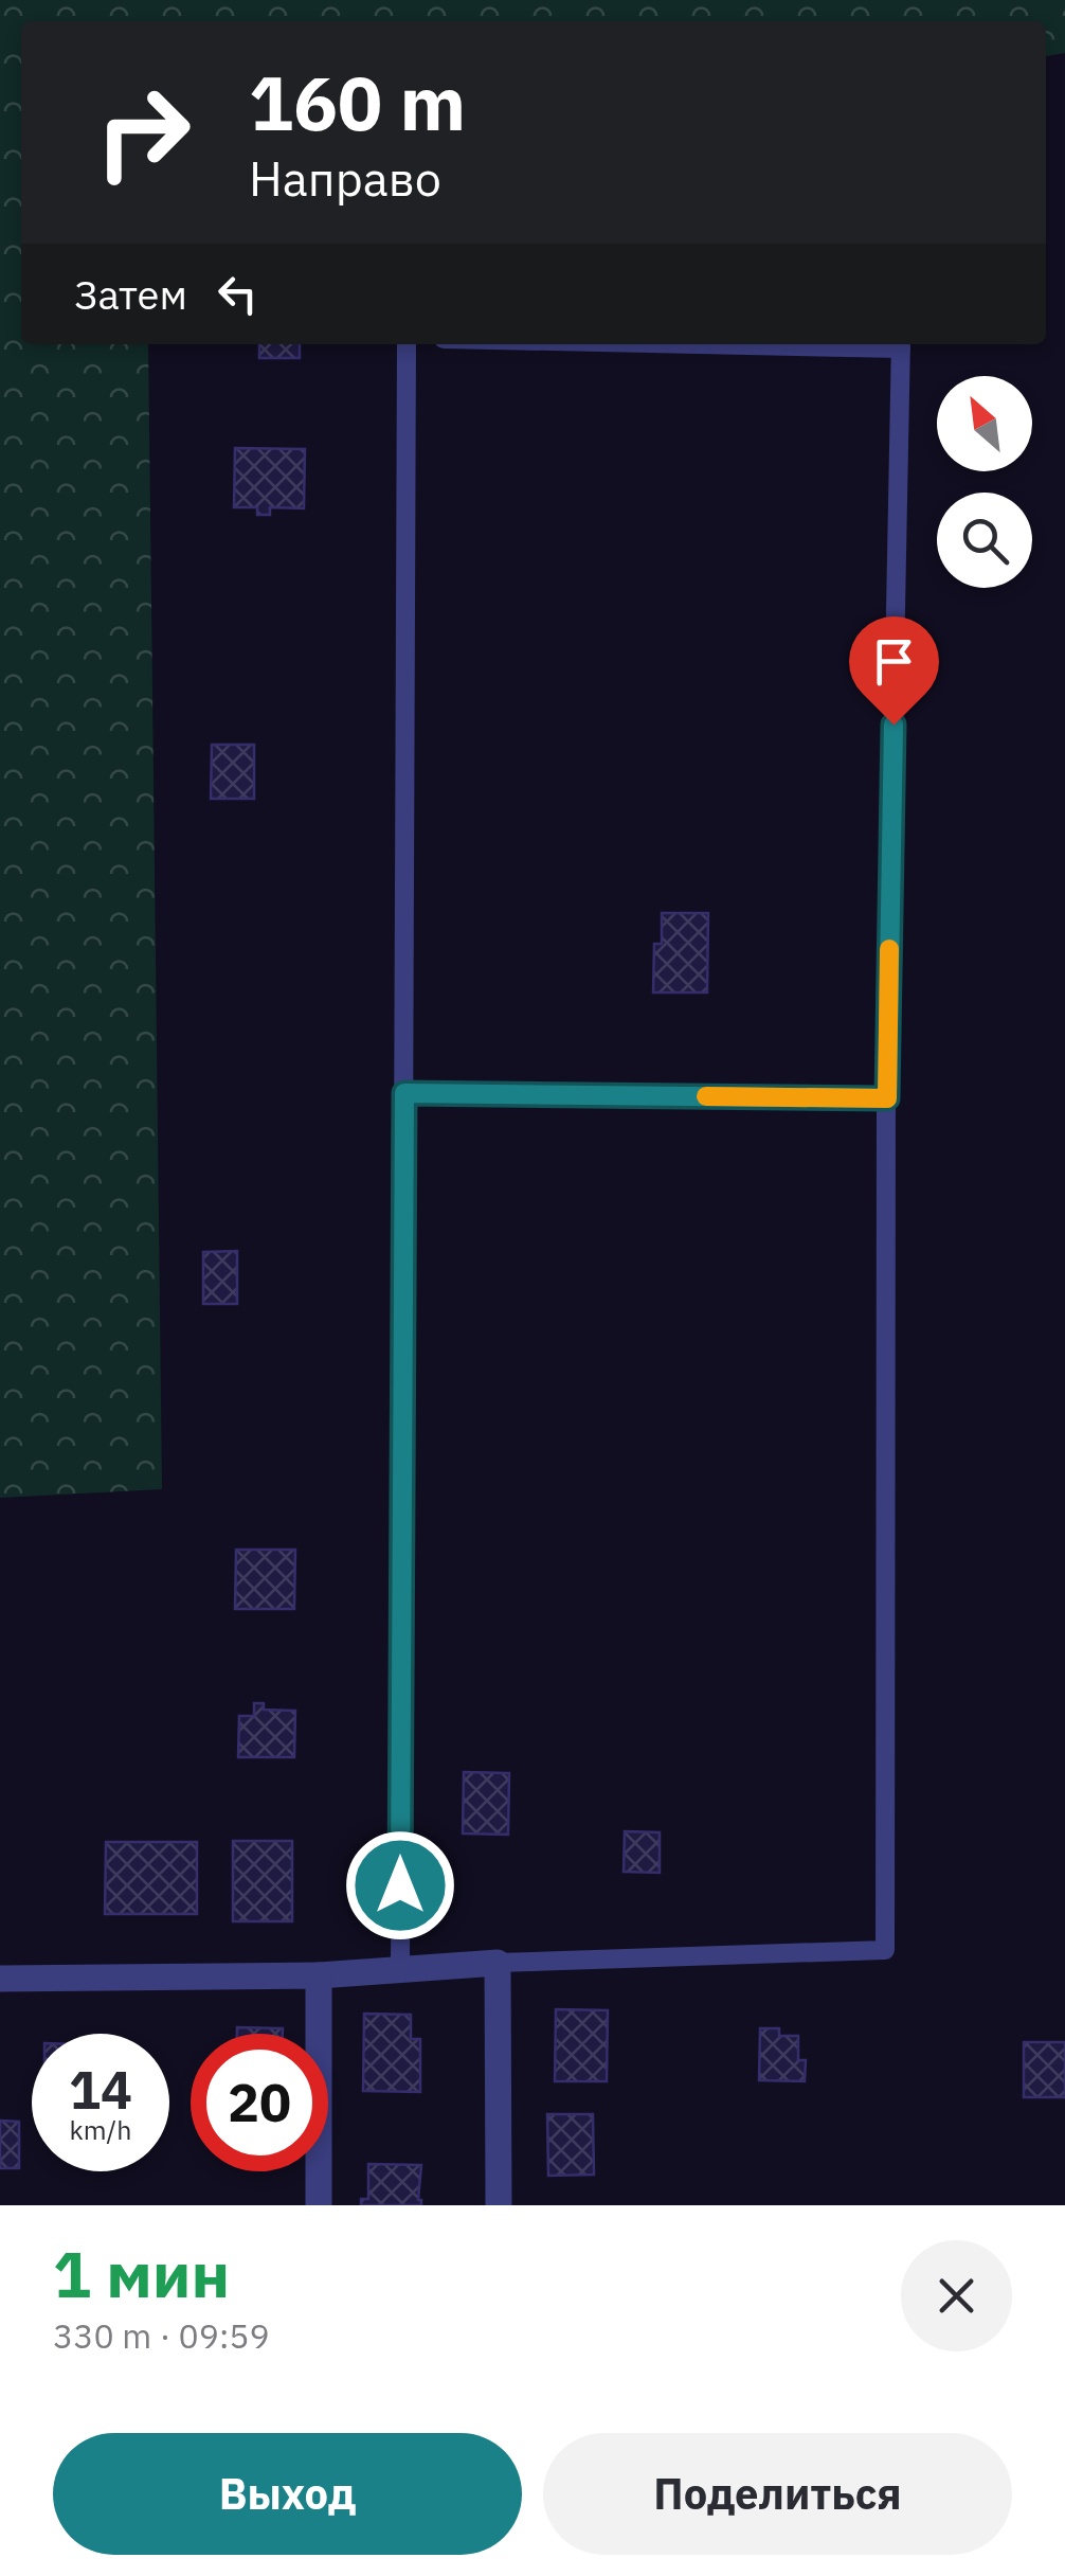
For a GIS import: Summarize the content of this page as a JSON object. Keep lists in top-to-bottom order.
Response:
{
  "north": "top left",
  "page": {
    "turn": ["160 m", "Направо"],
    "then": "Затем",
    "speed": "14 km/h",
    "limit": "20",
    "heading": ["1 мин", "330 m · 09:59"],
    "buttons": ["Выход", "Поделиться"]
  }
}
